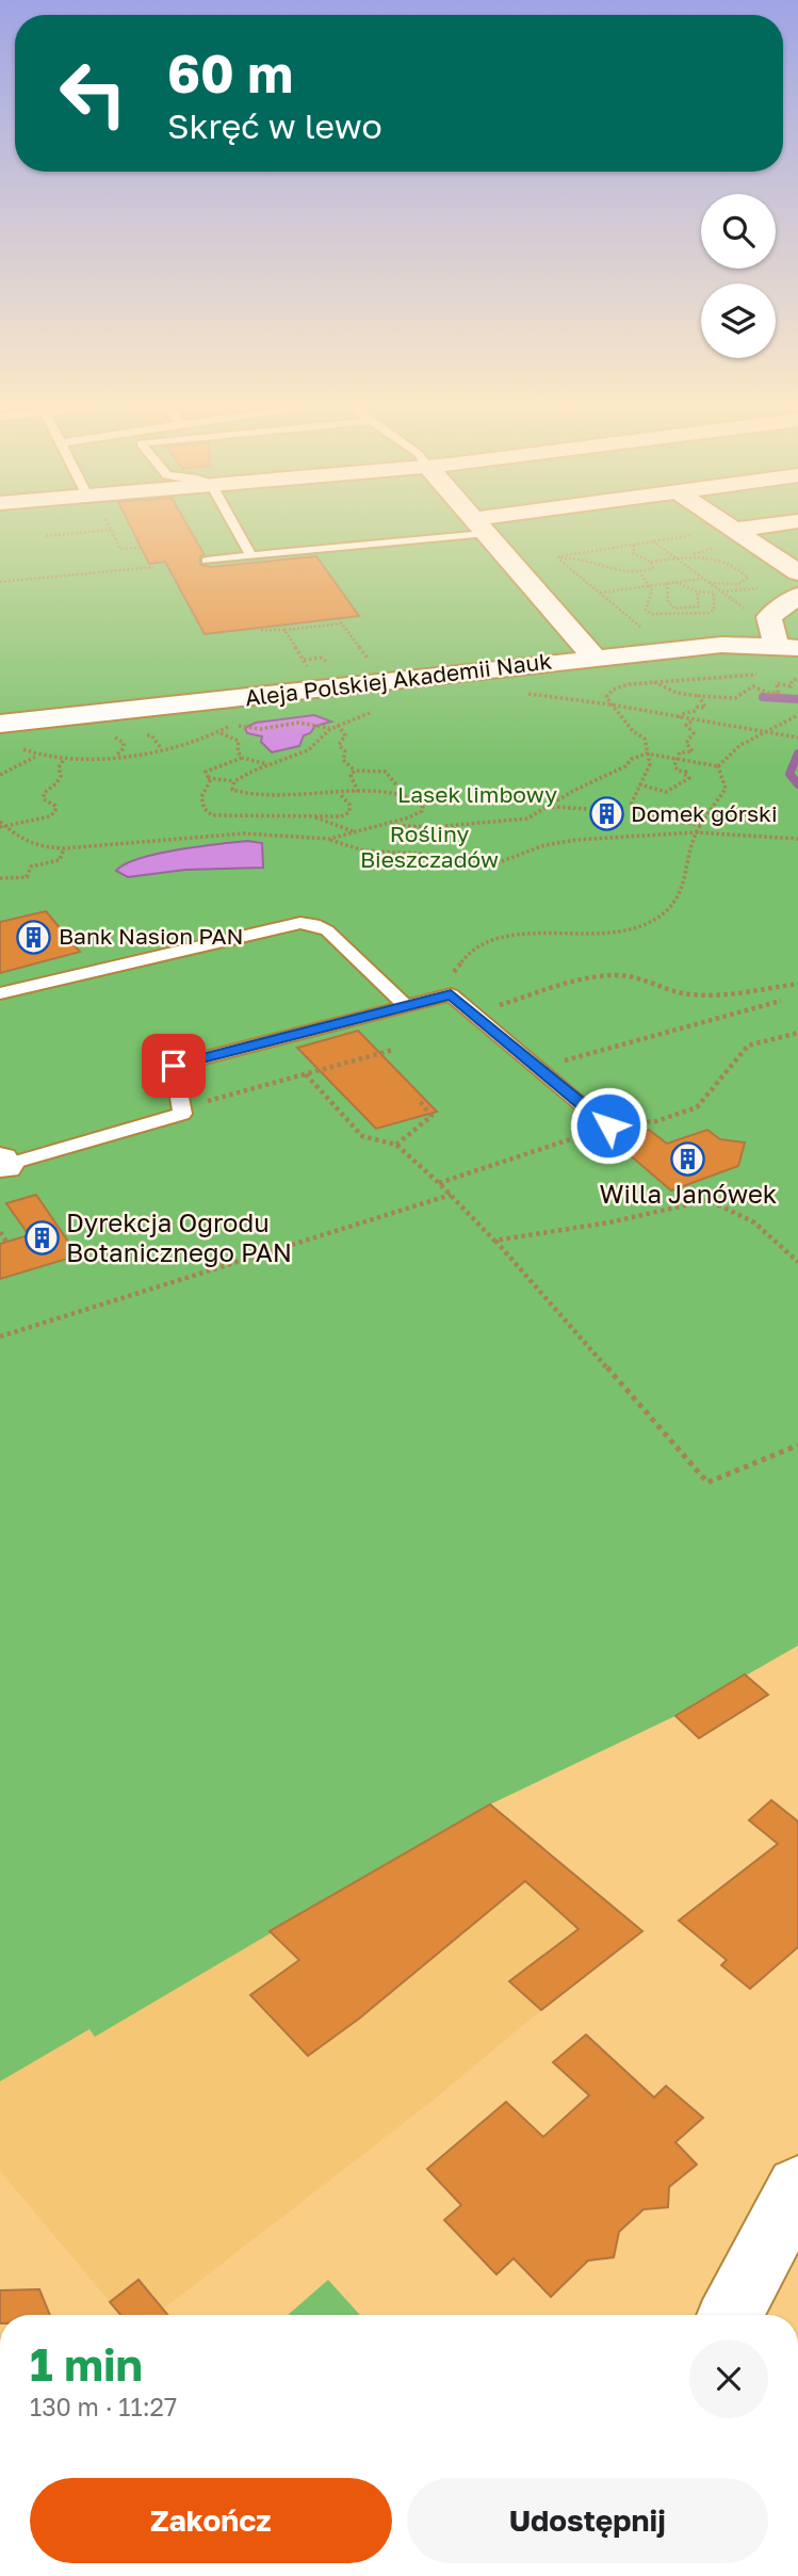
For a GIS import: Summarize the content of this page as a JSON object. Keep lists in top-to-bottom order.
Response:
{
  "streets": {
    "street": ["Aleja Polskiej Akademii Nauk"]
  },
  "parks": ["Lasek limbowy", "Rośliny Bieszczadów"],
  "places": {
    "building": [
      "Domek górski",
      "Bank Nasion PAN",
      "Willa Janówek",
      "Dyrekcja Ogrodu Botanicznego PAN"
    ]
  },
  "page": {
    "turn": ["60 m", "Skręć w lewo"],
    "heading": ["1 min", "130 m · 11:27"],
    "buttons": ["Zakończ", "Udostępnij"]
  }
}
